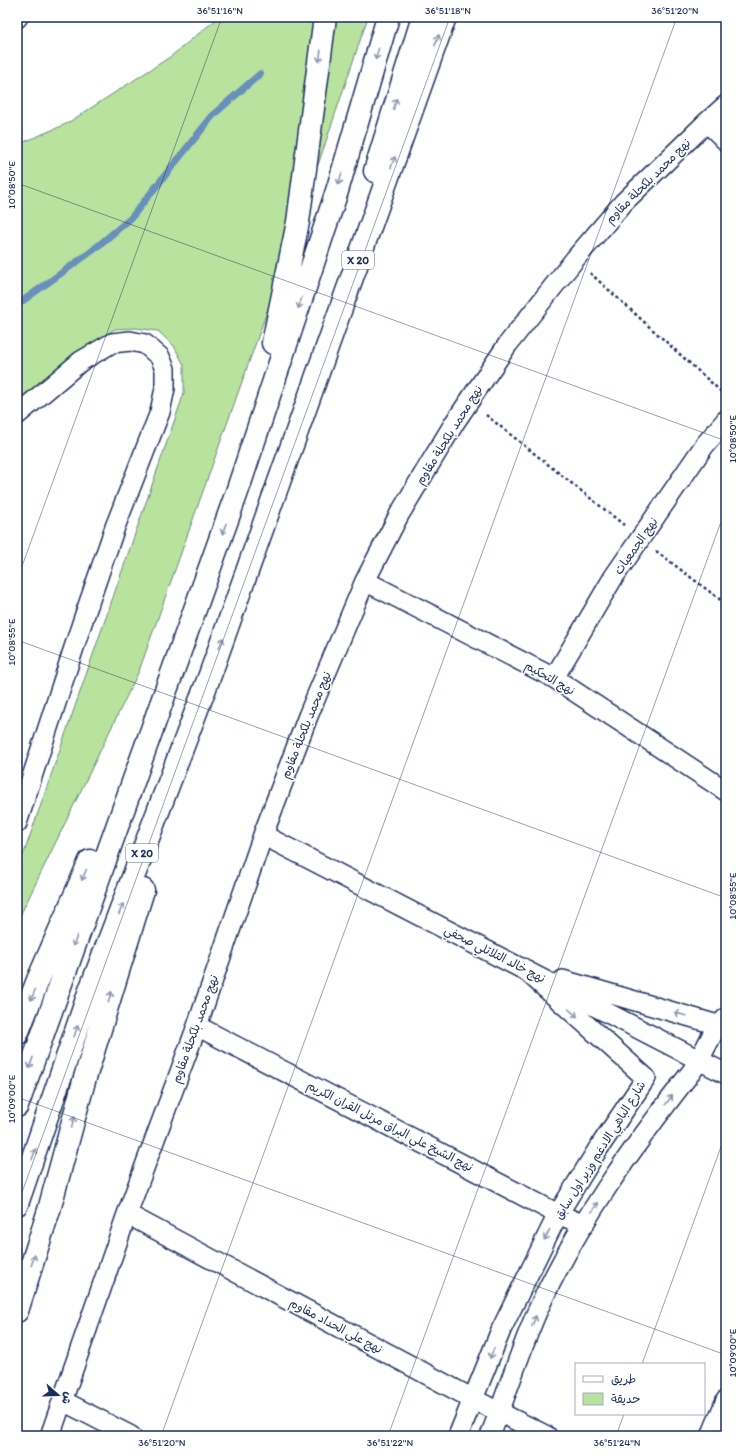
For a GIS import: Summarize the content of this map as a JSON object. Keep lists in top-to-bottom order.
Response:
{
  "streets": {
    "highway": ["X 20"],
    "street": [
      "نهج محمد بلكحلة مقاوم",
      "نهج الجمعيات",
      "نهج التحكيم",
      "نهج خالد التلاتلي صحفي",
      "نهج الشيخ علي البراق مرتل القران الكريم",
      "شارع الباهي الادغم وزير اول سابق",
      "نهج علي الحداد مقاوم"
    ]
  },
  "crossings": [
    ["نهج محمد بلكحلة مقاوم", "نهج التحكيم"],
    ["نهج محمد بلكحلة مقاوم", "نهج خالد التلاتلي صحفي"],
    ["نهج محمد بلكحلة مقاوم", "نهج الشيخ علي البراق مرتل القران الكريم"],
    ["نهج محمد بلكحلة مقاوم", "نهج علي الحداد مقاوم"],
    ["نهج الجمعيات", "نهج التحكيم"],
    ["نهج خالد التلاتلي صحفي", "شارع الباهي الادغم وزير اول سابق"],
    ["نهج الشيخ علي البراق مرتل القران الكريم", "شارع الباهي الادغم وزير اول سابق"],
    ["شارع الباهي الادغم وزير اول سابق", "نهج علي الحداد مقاوم"]
  ],
  "legend": ["طريق", "حديقة"],
  "north": "right",
  "coordinates": [
    "36°51'16\"N",
    "36°51'18\"N",
    "36°51'20\"N",
    "10°08'50\"E",
    "10°08'55\"E",
    "10°09'00\"E",
    "36°51'22\"N",
    "36°51'24\"N"
  ]
}
